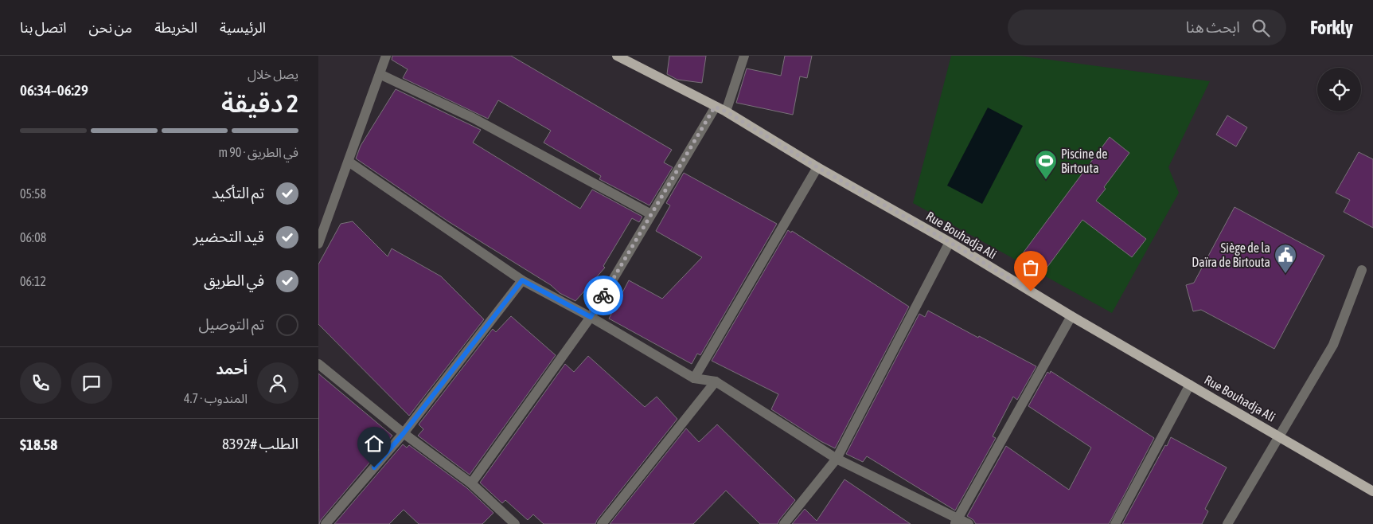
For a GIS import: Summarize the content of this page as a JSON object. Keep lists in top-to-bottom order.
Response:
{
  "streets": {
    "main road": ["Rue Bouhadja Ali"]
  },
  "places": {
    "sports": ["Piscine de Birtouta"],
    "public building": ["Siège de la Daïra de Birtouta"]
  },
  "page": {
    "header": "Forkly",
    "search": "ابحث هنا",
    "nav": [
      "الرئيسية",
      "الخريطة",
      "من نحن",
      "اتصل بنا"
    ],
    "heading": ["2 دقيقة", "يصل خلال", "06:29–06:34"],
    "panel": [
      "أحمد",
      "المندوب · 4.7",
      "الطلب #8392",
      "$18.58"
    ],
    "bar": "في الطريق · 90 m",
    "list": [
      ["تم التأكيد", "05:58"],
      ["قيد التحضير", "06:08"],
      ["في الطريق", "06:12"],
      "تم التوصيل"
    ]
  }
}
